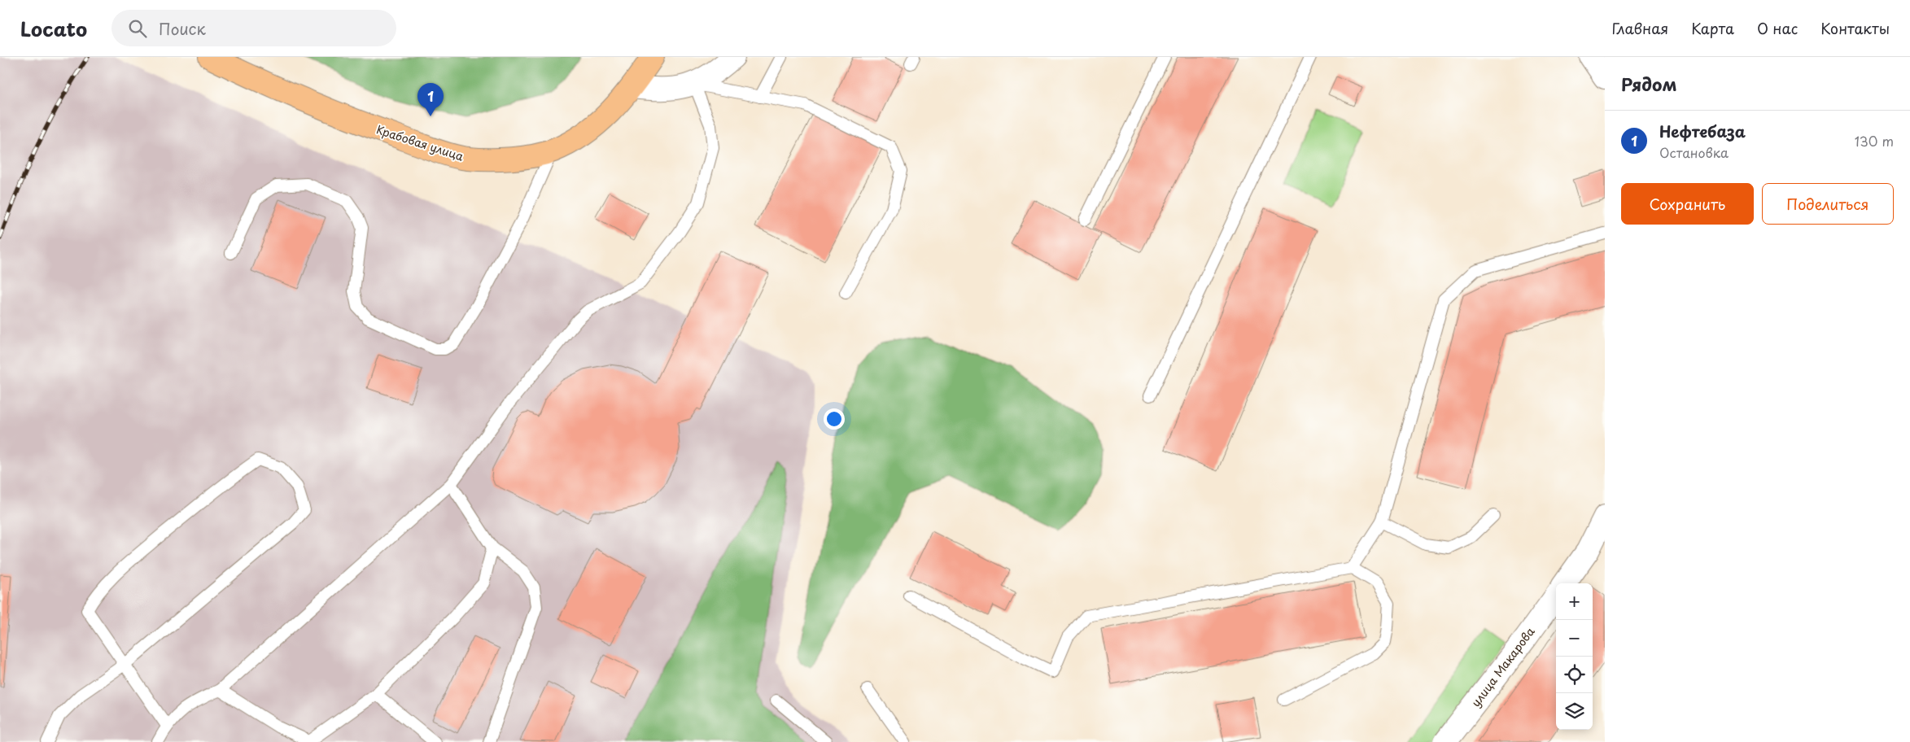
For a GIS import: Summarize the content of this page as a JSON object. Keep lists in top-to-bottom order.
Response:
{
  "streets": {
    "main road": ["Крабовая улица"],
    "street": ["улица Макарова"]
  },
  "page": {
    "header": "Locato",
    "search": "Поиск",
    "nav": [
      "Главная",
      "Карта",
      "О нас",
      "Контакты"
    ],
    "heading": "Рядом",
    "pins": "1",
    "list": [
      {
        "mark": "1",
        "name": "Нефтебаза",
        "note": "Остановка",
        "value": "130 m"
      }
    ],
    "buttons": ["Сохранить", "Поделиться"],
    "map_buttons": ["+", "−"]
  }
}
